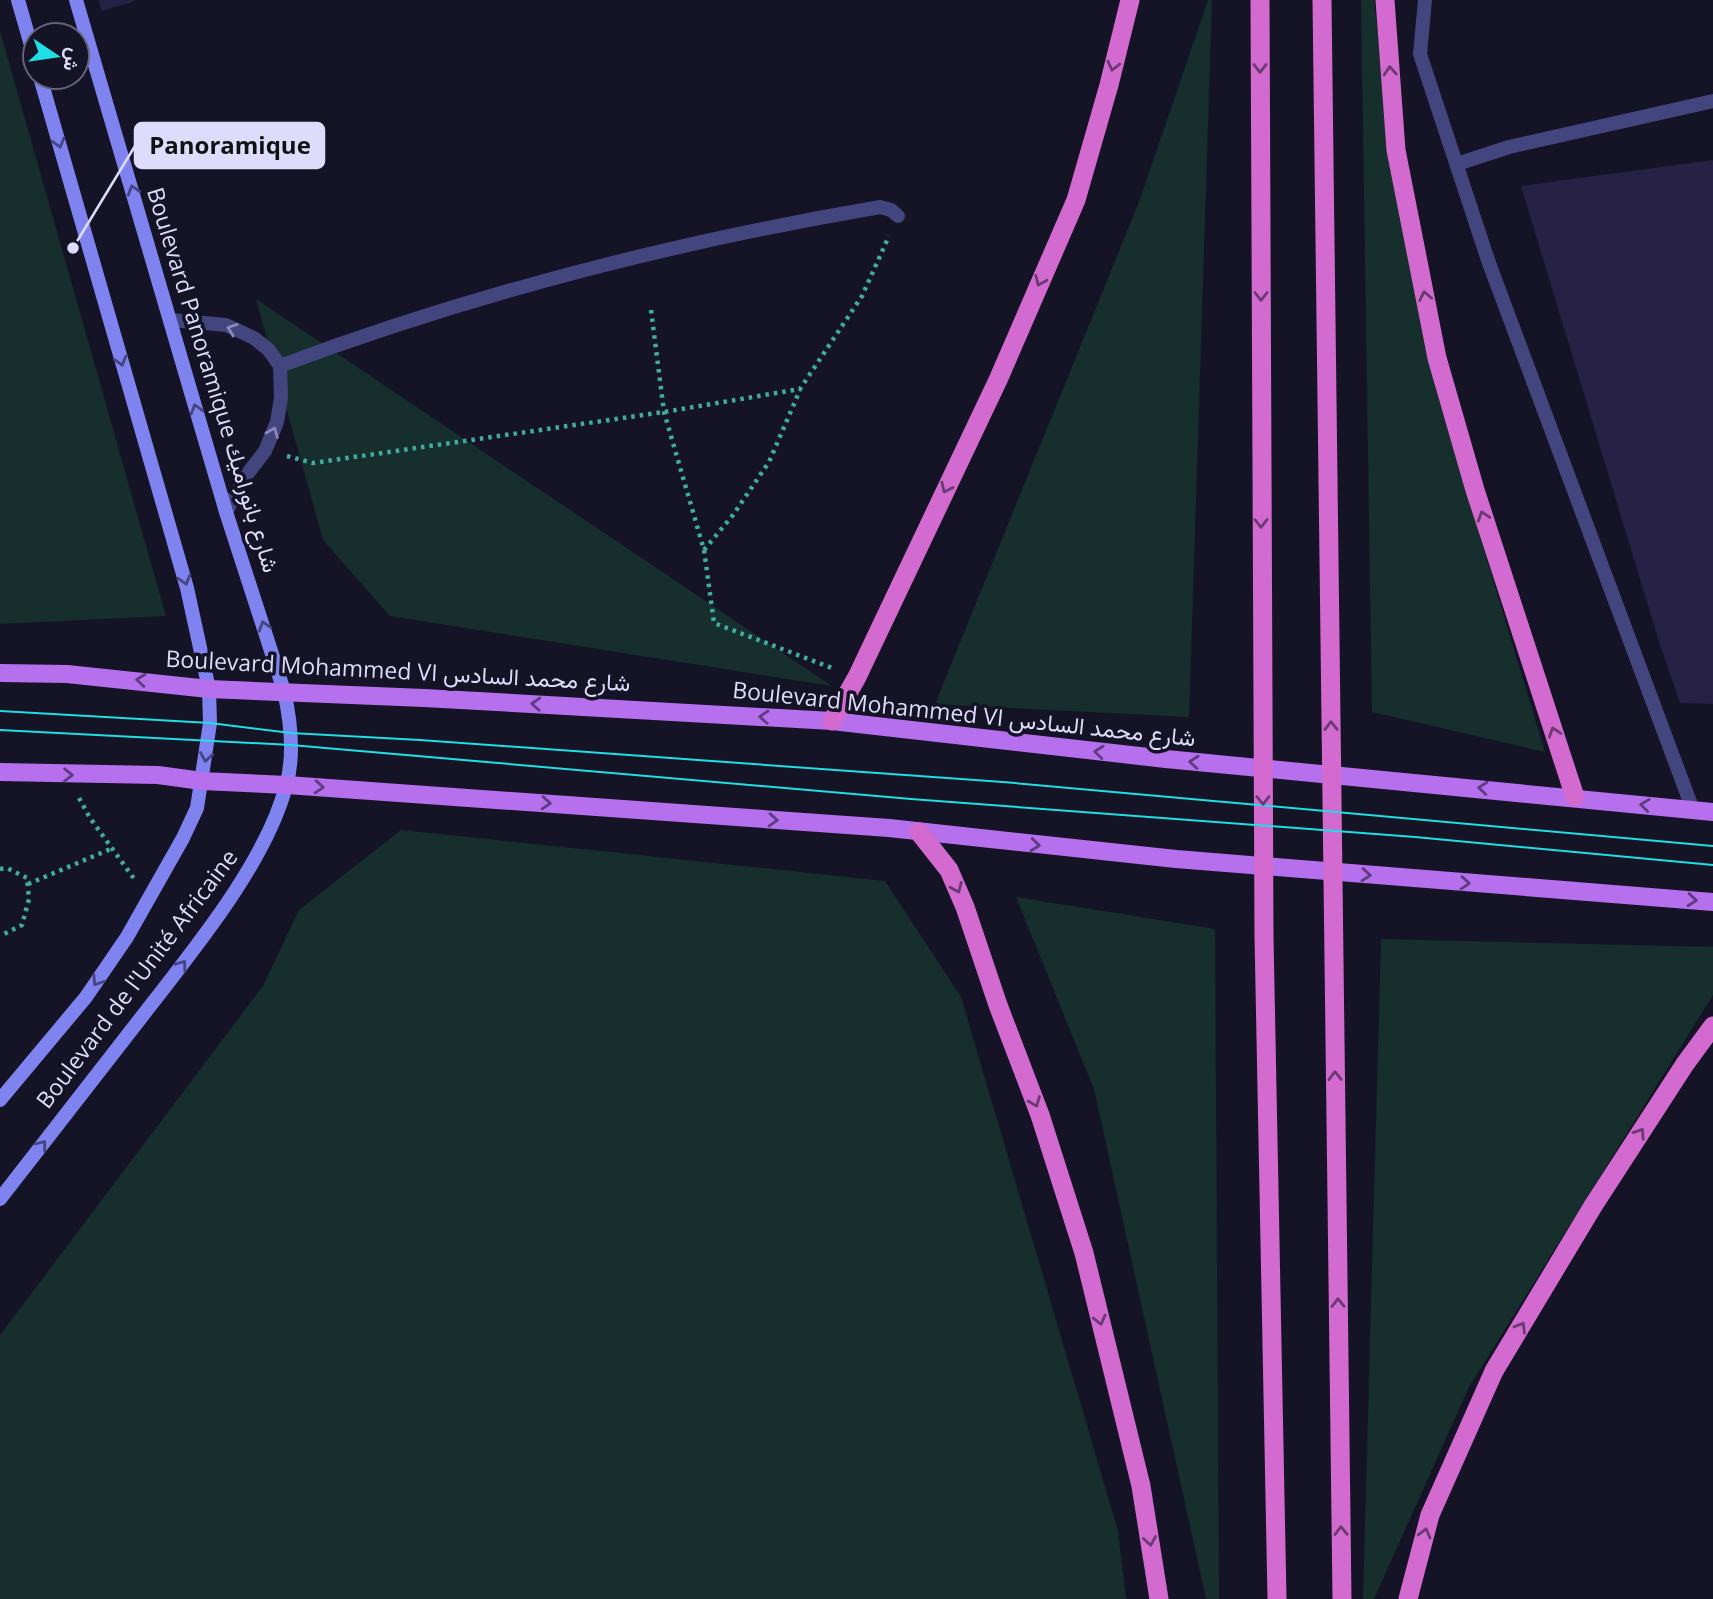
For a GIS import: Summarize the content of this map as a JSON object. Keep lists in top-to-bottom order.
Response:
{
  "streets": {
    "main road": ["Boulevard Panoramique شارع بانوراميك", "Boulevard Mohammed VI شارع محمد السادس", "Boulevard de l'Unité Africaine"]
  },
  "crossings": [
    ["Boulevard Panoramique شارع بانوراميك", "Boulevard Mohammed VI شارع محمد السادس"],
    ["Boulevard Panoramique شارع بانوراميك", "Boulevard de l'Unité Africaine"],
    ["Boulevard Mohammed VI شارع محمد السادس", "Boulevard de l'Unité Africaine"]
  ],
  "places": ["Panoramique"],
  "north": "right"
}
